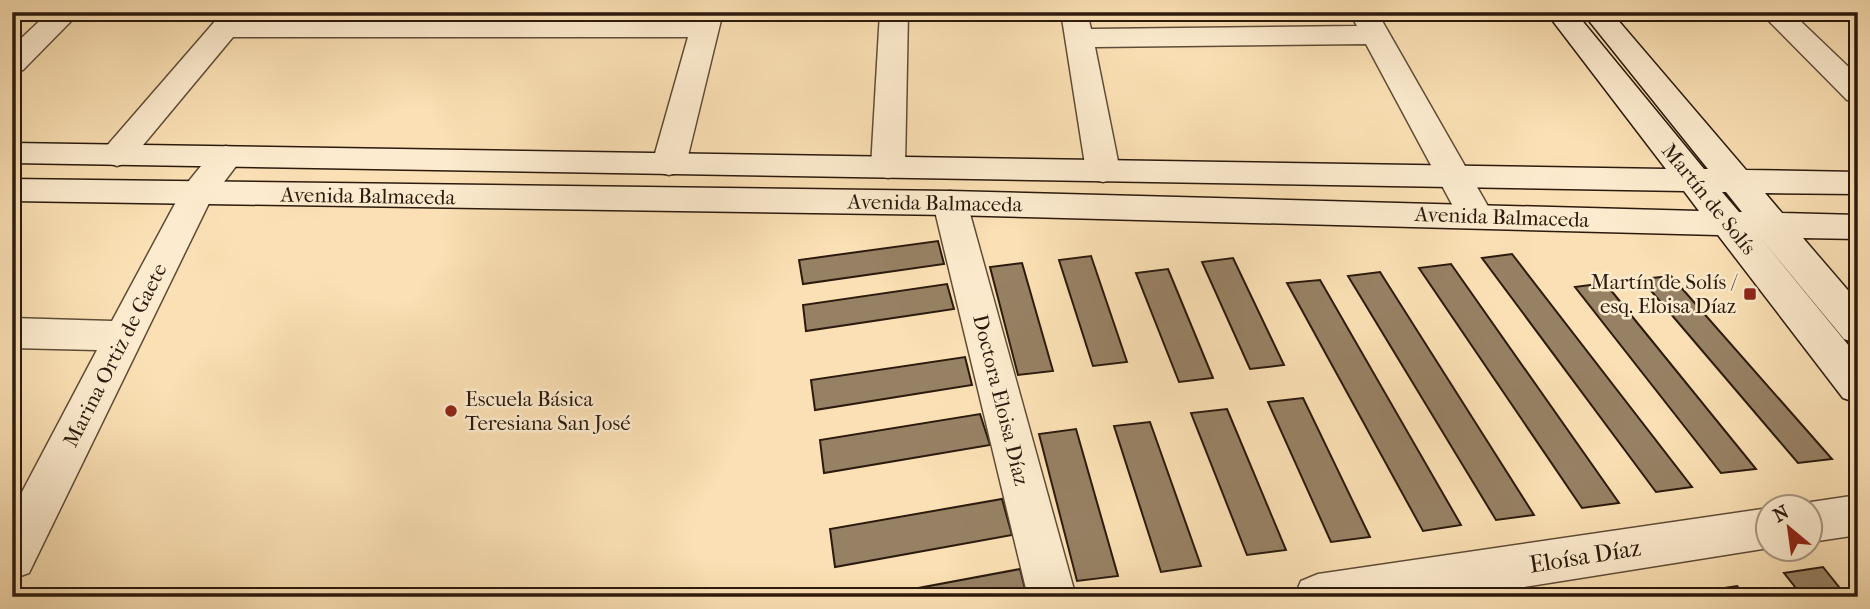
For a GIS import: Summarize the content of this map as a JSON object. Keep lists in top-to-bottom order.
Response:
{
  "streets": {
    "street": [
      "Avenida Balmaceda",
      "Martín de Solís",
      "Marina Ortiz de Gaete",
      "Doctora Eloisa Díaz",
      "Eloísa Díaz"
    ]
  },
  "crossings": [
    ["Avenida Balmaceda", "Martín de Solís"],
    ["Avenida Balmaceda", "Marina Ortiz de Gaete"],
    ["Avenida Balmaceda", "Doctora Eloisa Díaz"]
  ],
  "places": {
    "transit": ["Martín de Solís / esq. Eloisa Díaz"],
    "other": ["Escuela Básica Teresiana San José"]
  },
  "north": "top left"
}
